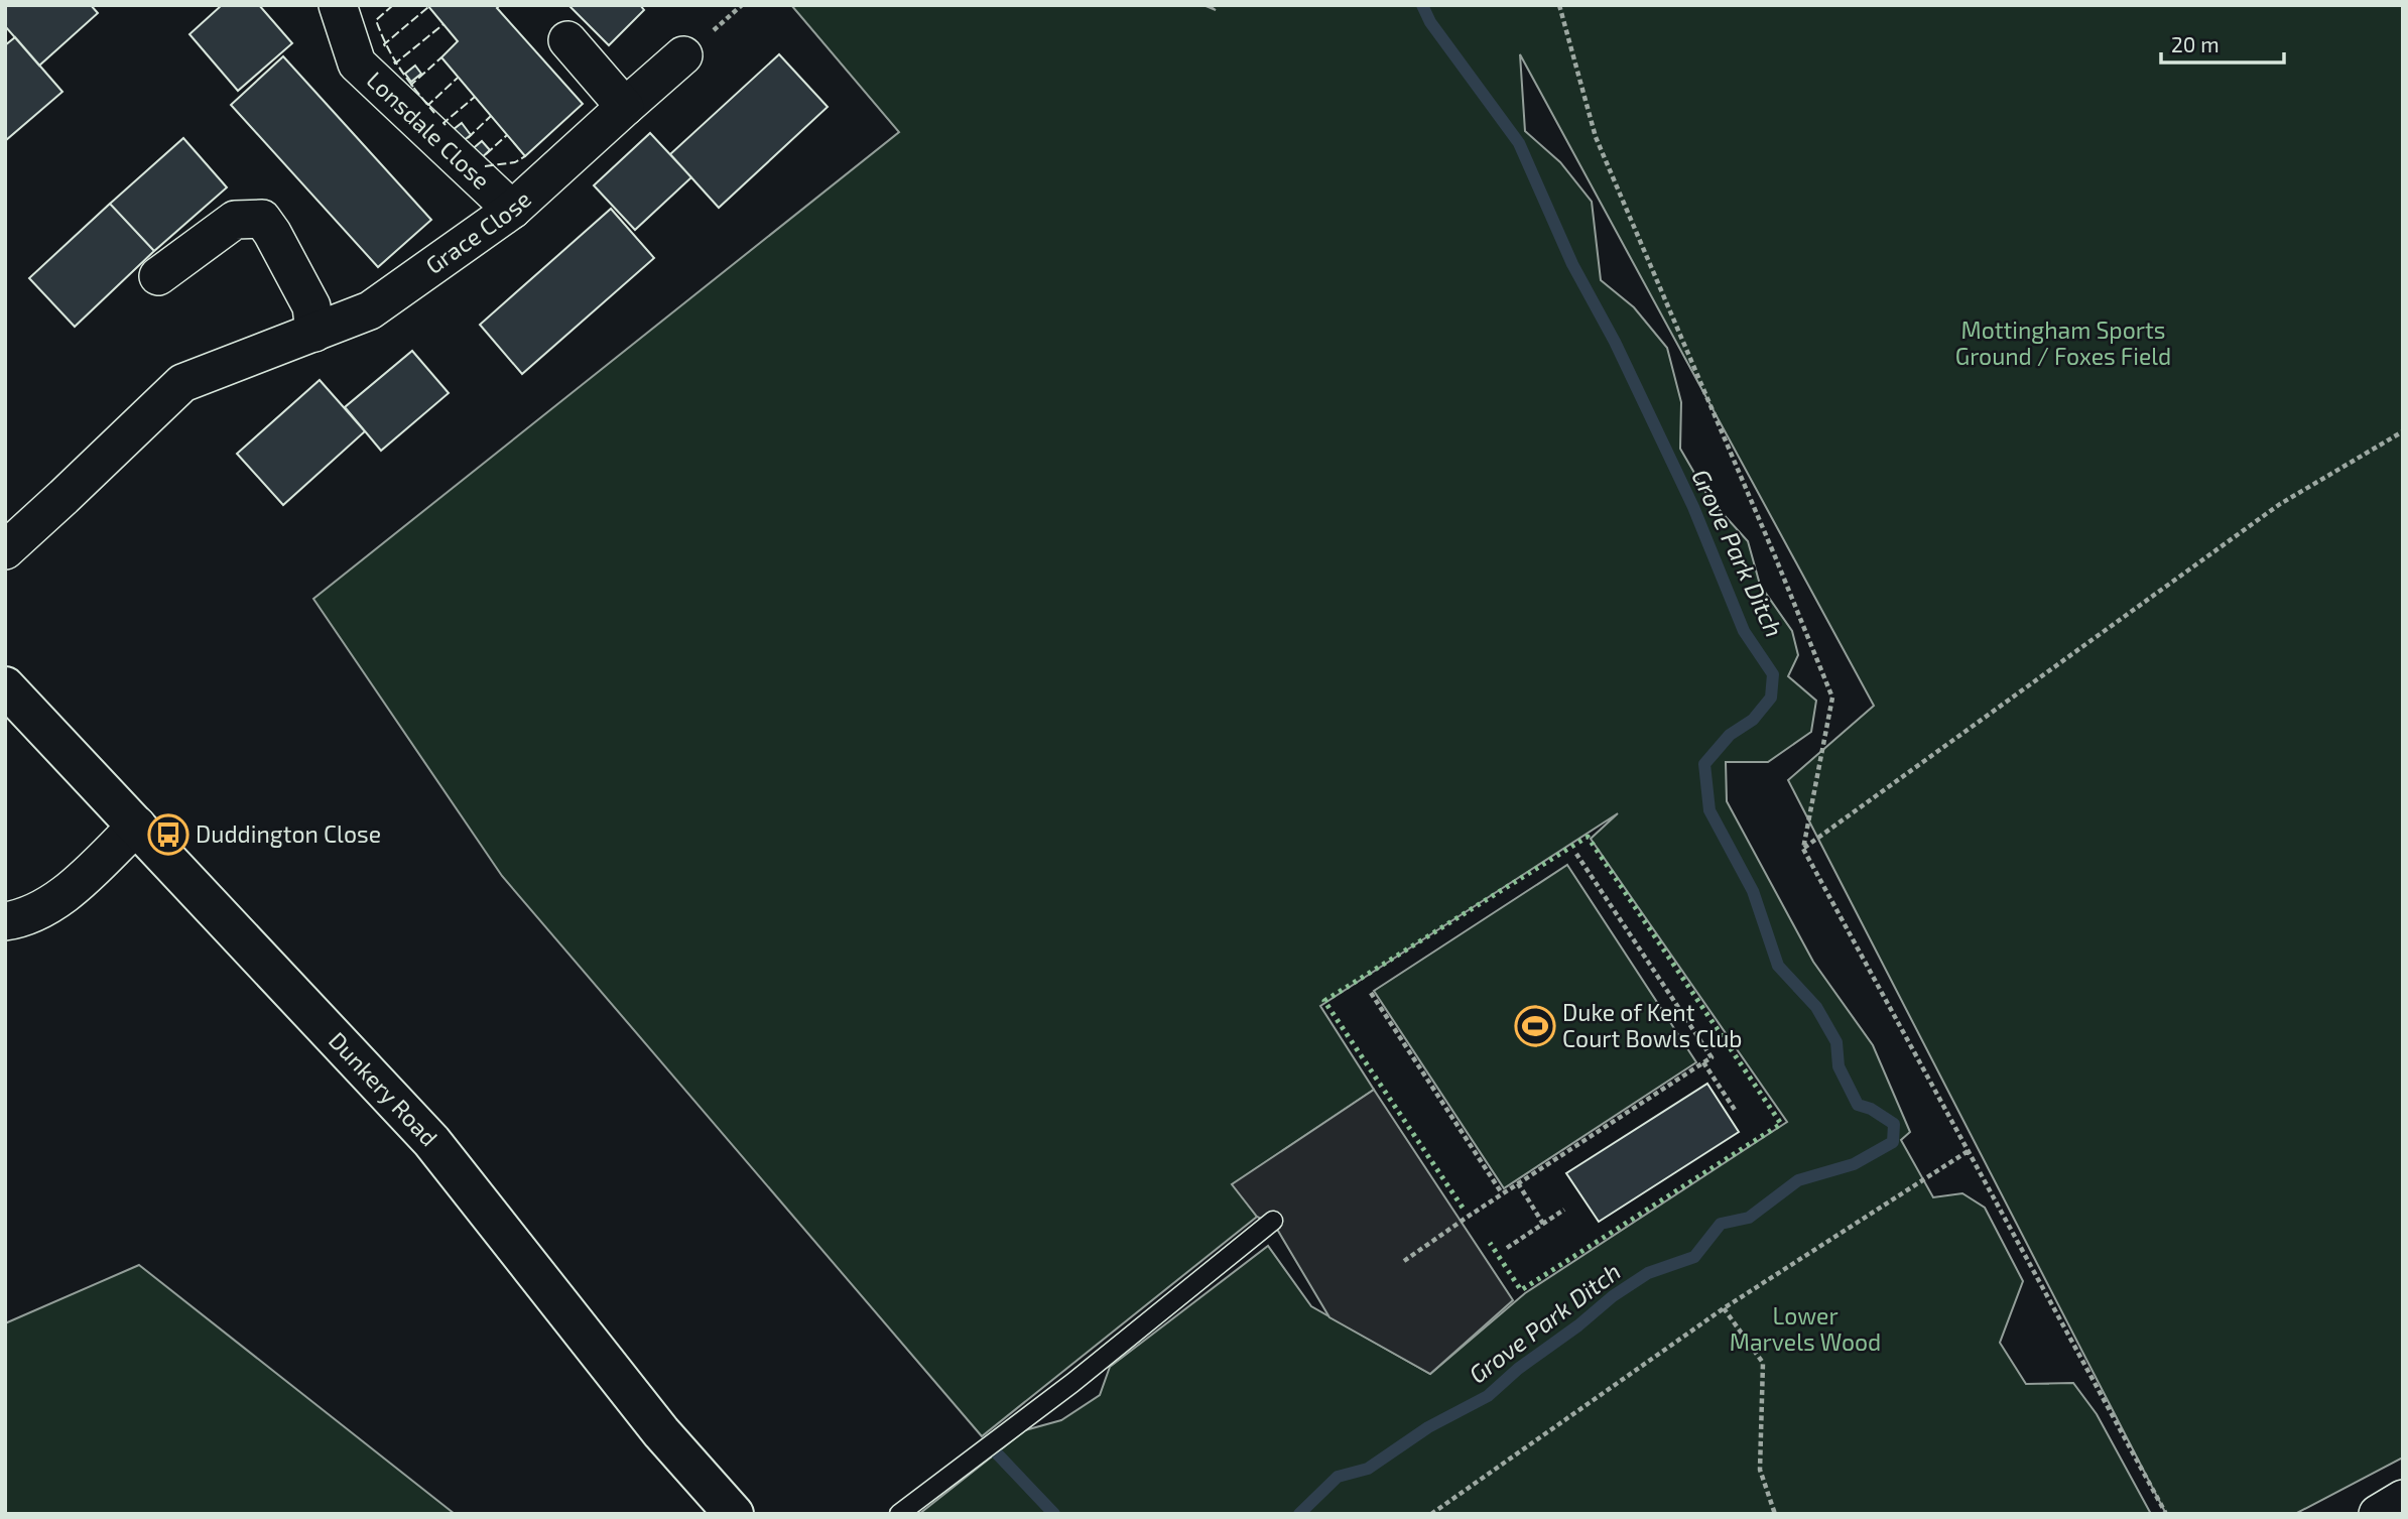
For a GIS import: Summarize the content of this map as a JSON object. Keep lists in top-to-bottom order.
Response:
{
  "streets": {
    "street": ["Lonsdale Close", "Grace Close", "Dunkery Road"]
  },
  "crossings": [
    ["Lonsdale Close", "Grace Close"]
  ],
  "water": ["Grove Park Ditch"],
  "parks": ["Mottingham Sports Ground / Foxes Field", "Lower Marvels Wood"],
  "places": {
    "bus stop": ["Duddington Close"],
    "sports": ["Duke of Kent Court Bowls Club"]
  },
  "scale_bar": "20 m"
}
